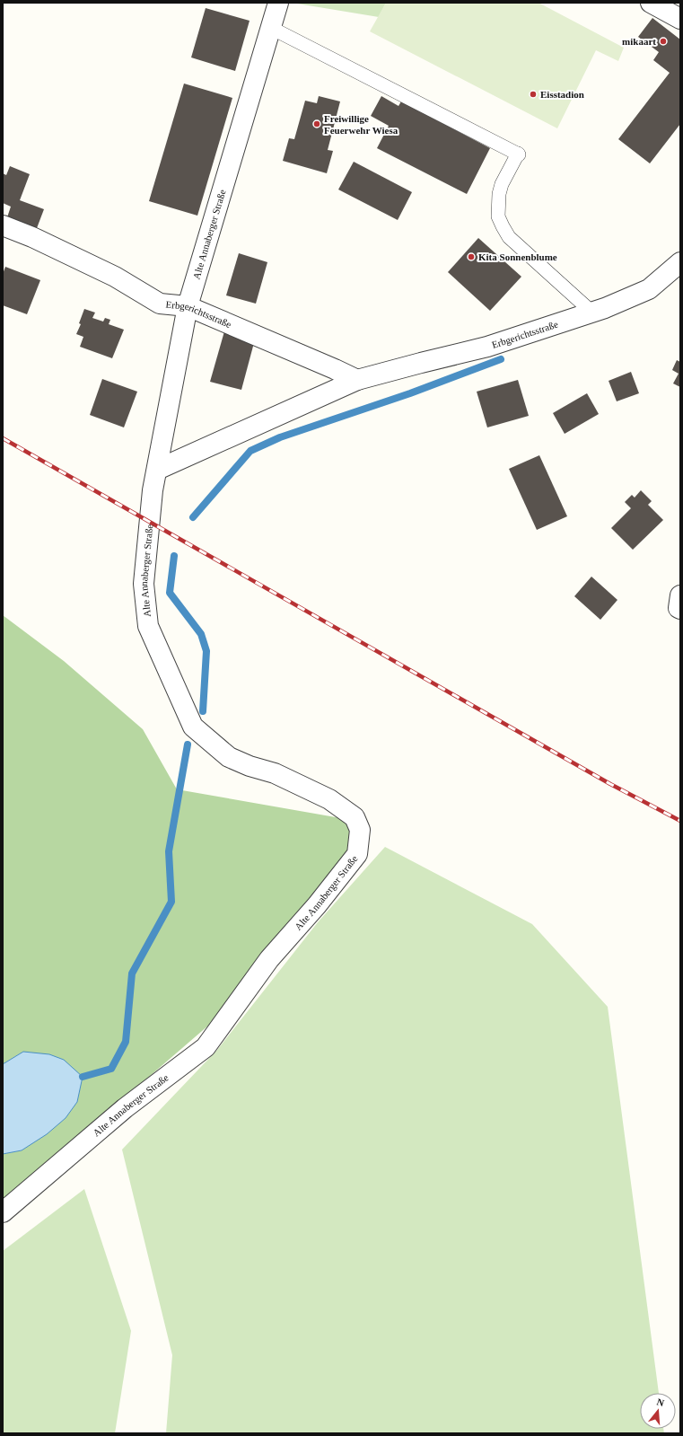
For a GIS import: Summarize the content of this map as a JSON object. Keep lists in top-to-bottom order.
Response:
{
  "streets": {
    "street": ["Alte Annaberger Straße", "Erbgerichtsstraße"]
  },
  "crossings": [
    ["Alte Annaberger Straße", "Erbgerichtsstraße"]
  ],
  "places": [
    "mikaart",
    "Eisstadion",
    "Freiwillige Feuerwehr Wiesa",
    "Kita Sonnenblume"
  ],
  "north": "top"
}
